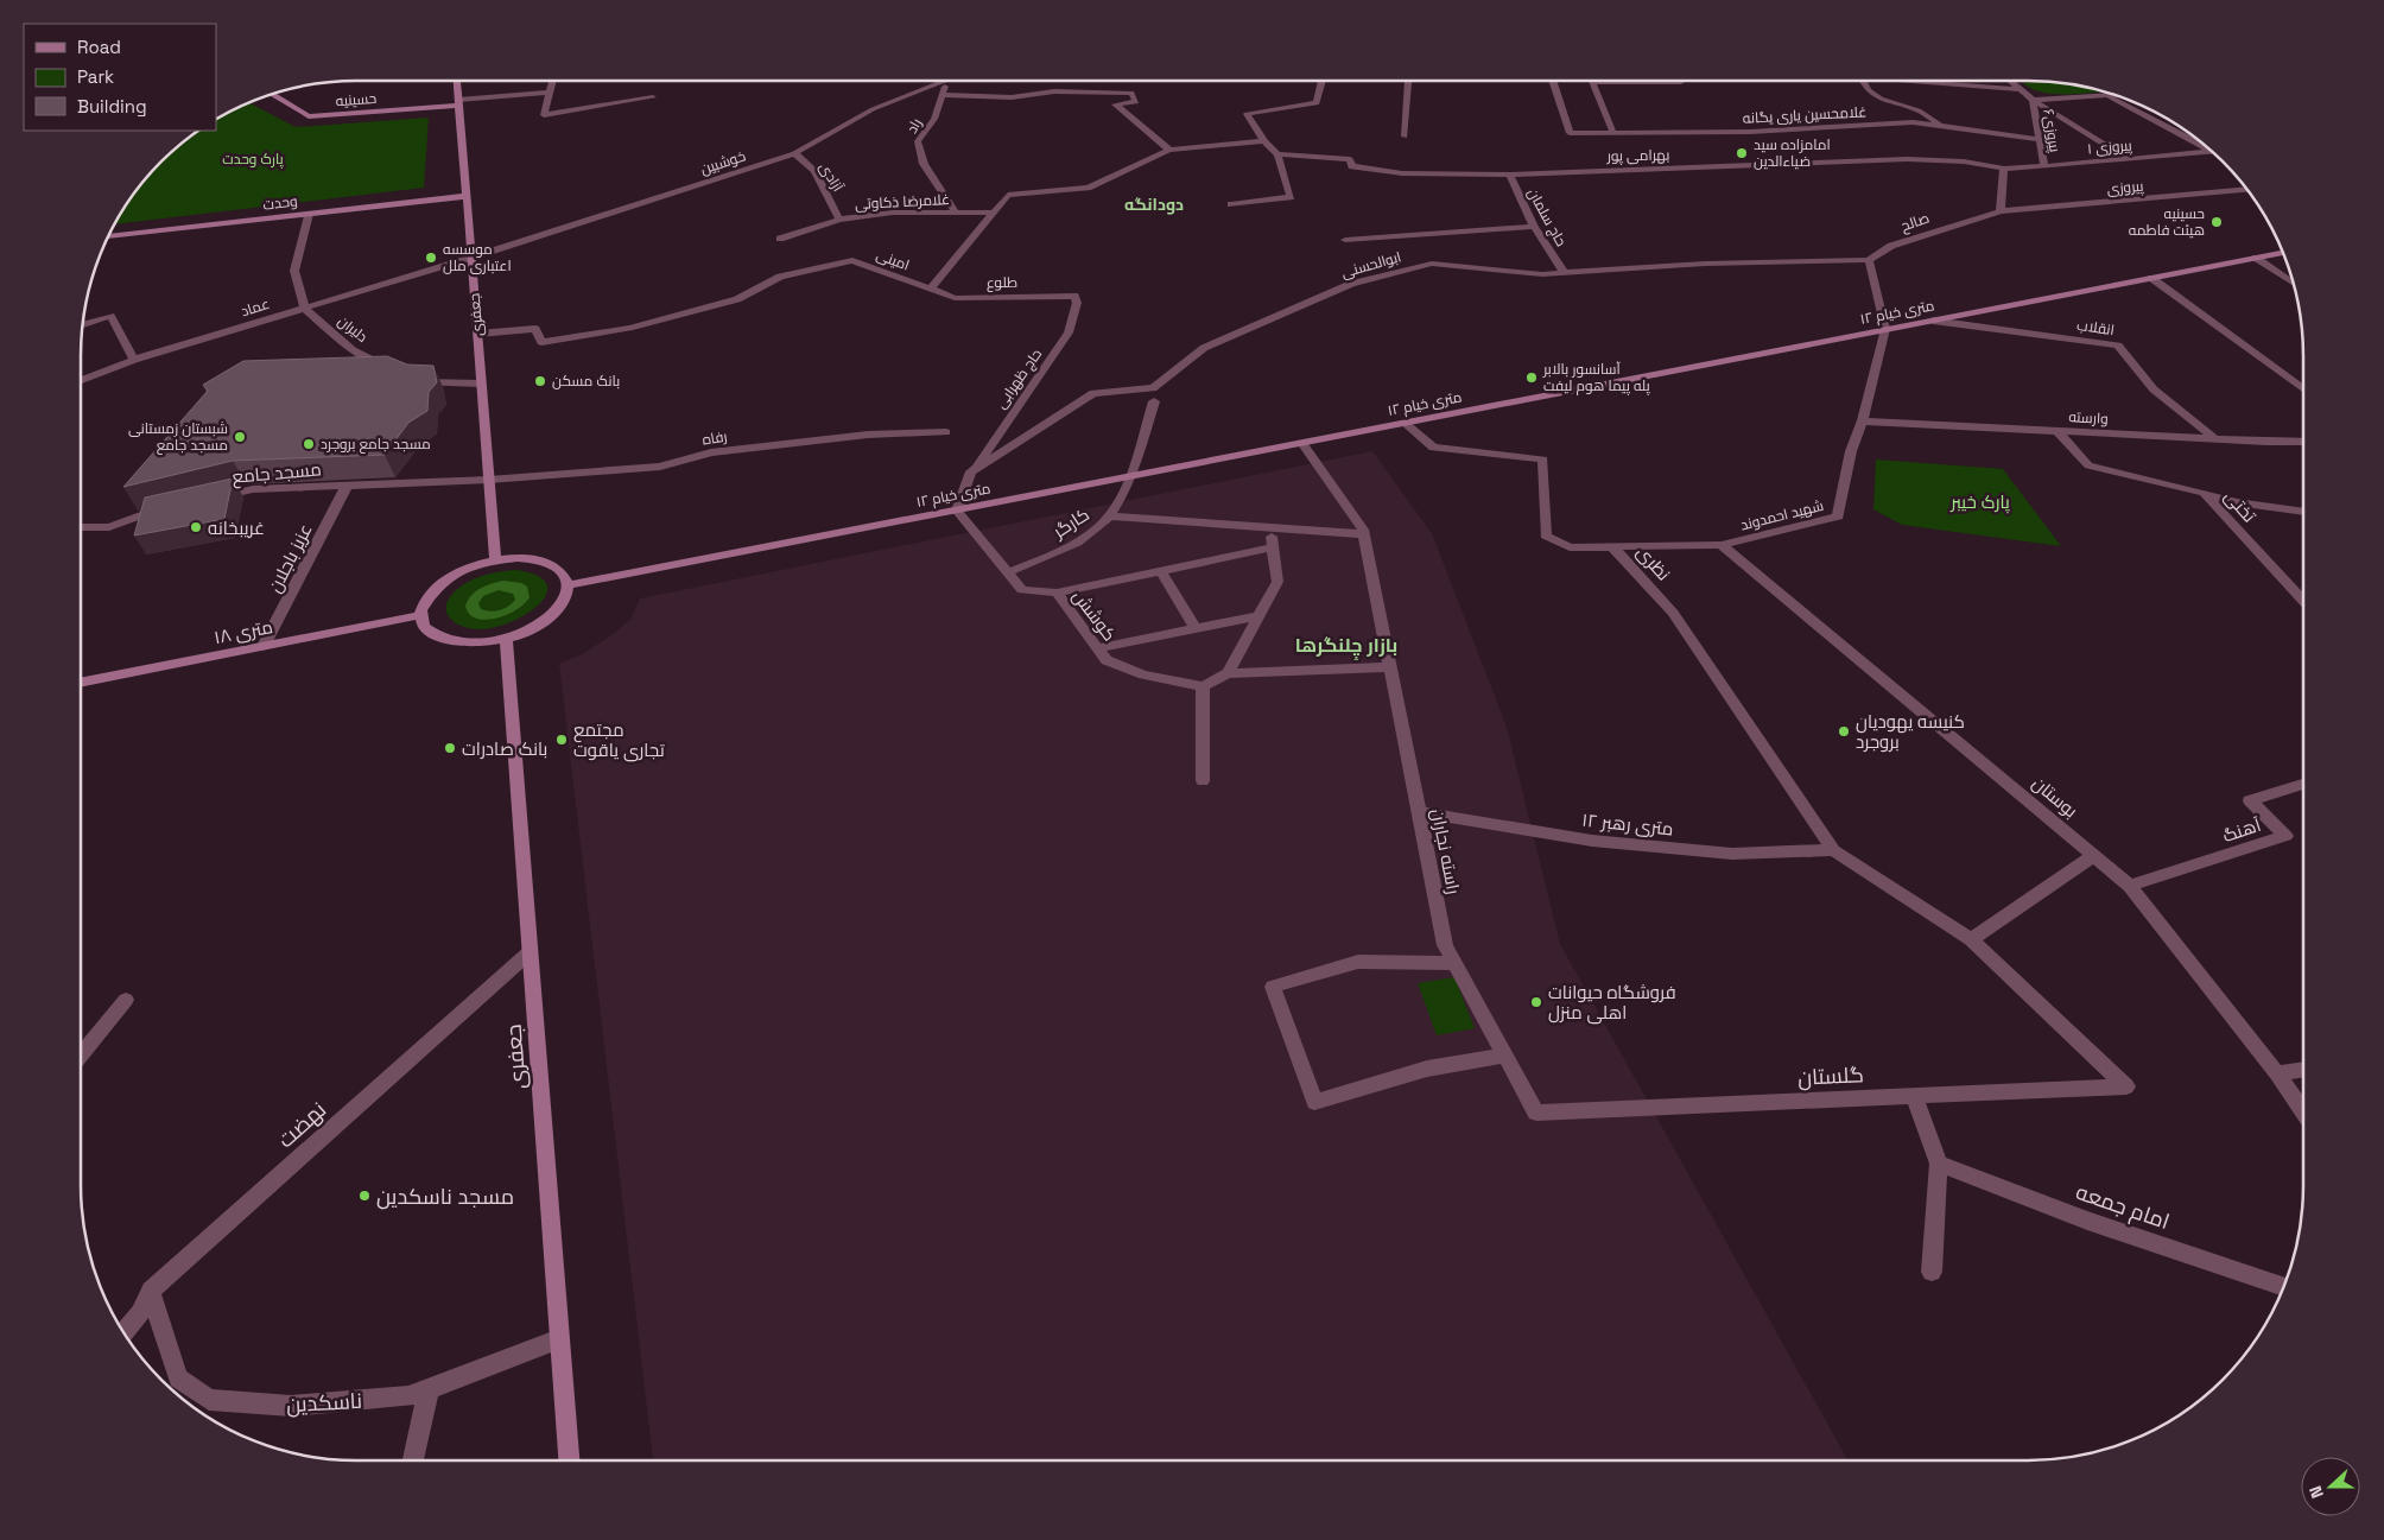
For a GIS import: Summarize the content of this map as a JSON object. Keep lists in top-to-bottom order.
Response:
{
  "streets": {
    "street": [
      "حسینیه",
      "غلامحسین یاری یگانه",
      "راد",
      "پیروزی۶",
      "پیروزی ۱",
      "بهرامی پور",
      "خوشبین",
      "آزادی",
      "پیروزی",
      "غلامرضا ذکاوتی",
      "وحدت",
      "حاج سلمان",
      "صالح",
      "امینی",
      "ابوالحسنی",
      "طلوع",
      "عماد",
      "۱۲ متری خیام",
      "جعفری",
      "انقلاب",
      "دلیران",
      "حاج ظهرابی",
      "وارسته",
      "رفاه",
      "مسجد جامع",
      "تختی",
      "شهید احمدوند",
      "کارگر",
      "عزیز باجلان",
      "نظری",
      "کوشش",
      "۱۸ متری",
      "بوستان",
      "۱۲ متری رهبر",
      "آهنگ",
      "راسته نجاران",
      "گلستان",
      "نهضت",
      "امام جمعه",
      "ناسکدین"
    ]
  },
  "crossings": [
    ["حسینیه", "جعفری"],
    ["غلامحسین یاری یگانه", "پیروزی۶"],
    ["راد", "غلامرضا ذکاوتی"],
    ["پیروزی۶", "پیروزی ۱"],
    ["پیروزی ۱", "بهرامی پور"],
    ["بهرامی پور", "حاج سلمان"],
    ["خوشبین", "آزادی"],
    ["خوشبین", "عماد"],
    ["خوشبین", "جعفری"],
    ["آزادی", "غلامرضا ذکاوتی"],
    ["پیروزی", "صالح"],
    ["وحدت", "جعفری"],
    ["حاج سلمان", "ابوالحسنی"],
    ["صالح", "ابوالحسنی"],
    ["امینی", "طلوع"],
    ["امینی", "جعفری"],
    ["ابوالحسنی", "حاج ظهرابی"],
    ["طلوع", "حاج ظهرابی"],
    ["عماد", "جعفری"],
    ["عماد", "دلیران"],
    ["۱۲ متری خیام", "انقلاب"],
    ["۱۲ متری خیام", "شهید احمدوند"],
    ["۱۲ متری خیام", "کارگر"],
    ["۱۲ متری خیام", "نظری"],
    ["جعفری", "رفاه"],
    ["جعفری", "مسجد جامع"],
    ["جعفری", "نهضت"],
    ["جعفری", "ناسکدین"],
    ["انقلاب", "وارسته"],
    ["وارسته", "تختی"],
    ["وارسته", "شهید احمدوند"],
    ["رفاه", "مسجد جامع"],
    ["مسجد جامع", "عزیز باجلان"],
    ["شهید احمدوند", "نظری"],
    ["شهید احمدوند", "بوستان"],
    ["عزیز باجلان", "۱۸ متری"],
    ["نظری", "۱۲ متری رهبر"],
    ["بوستان", "آهنگ"],
    ["۱۲ متری رهبر", "راسته نجاران"],
    ["راسته نجاران", "گلستان"],
    ["نهضت", "ناسکدین"]
  ],
  "districts": ["دودانگه", "بازار چِلنگرها"],
  "parks": ["پارک وحدت", "پارک خیبر"],
  "places": [
    "امامزاده سید ضیاءالدین",
    "حسینیه هیئت فاطمه",
    "موسسه اعتباری ملل",
    "آسانسور بالابر پله پیما هوم لیفت",
    "بانک مسکن",
    "شبستان زمستانی مسجد جامع",
    "مسجد جامع بروجرد",
    "غریبخانه",
    "کنیسه یهودیان بروجرد",
    "مجتمع تجاری یاقوت",
    "بانک صادرات",
    "فروشگاه حیوانات اهلی منزل",
    "مسجد ناسکدین"
  ],
  "legend": ["Road", "Park", "Building"],
  "north": "left"
}
